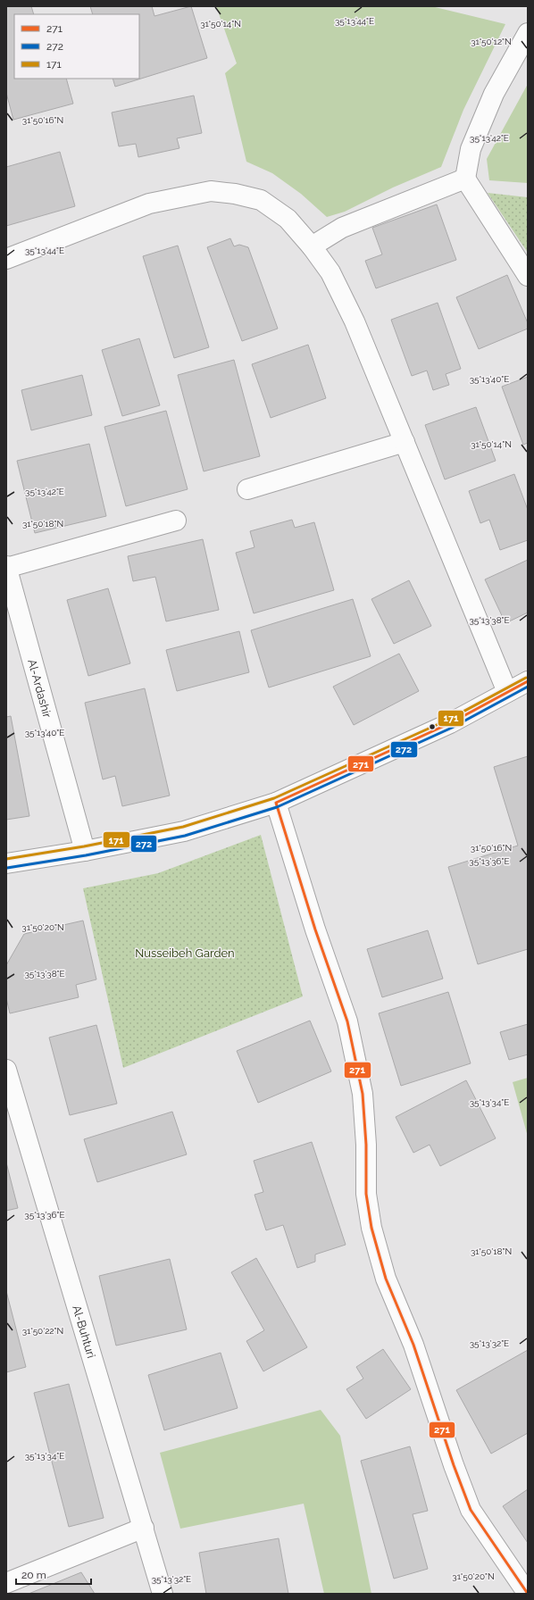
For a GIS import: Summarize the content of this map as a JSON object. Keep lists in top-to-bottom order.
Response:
{
  "streets": {
    "street": ["Al-Ardashir", "Al-Buhturi"]
  },
  "parks": ["Nusseibeh Garden"],
  "lines": ["transit line 171", "transit line 271", "transit line 272"],
  "legend": ["271", "272", "171"],
  "scale_bar": "20 m",
  "coordinates": [
    "35°13'44\"E",
    "31°50'14\"N",
    "31°50'12\"N",
    "31°50'16\"N",
    "35°13'42\"E",
    "35°13'40\"E",
    "31°50'18\"N",
    "35°13'38\"E",
    "35°13'36\"E",
    "31°50'20\"N",
    "35°13'34\"E",
    "31°50'22\"N",
    "35°13'32\"E"
  ]
}
